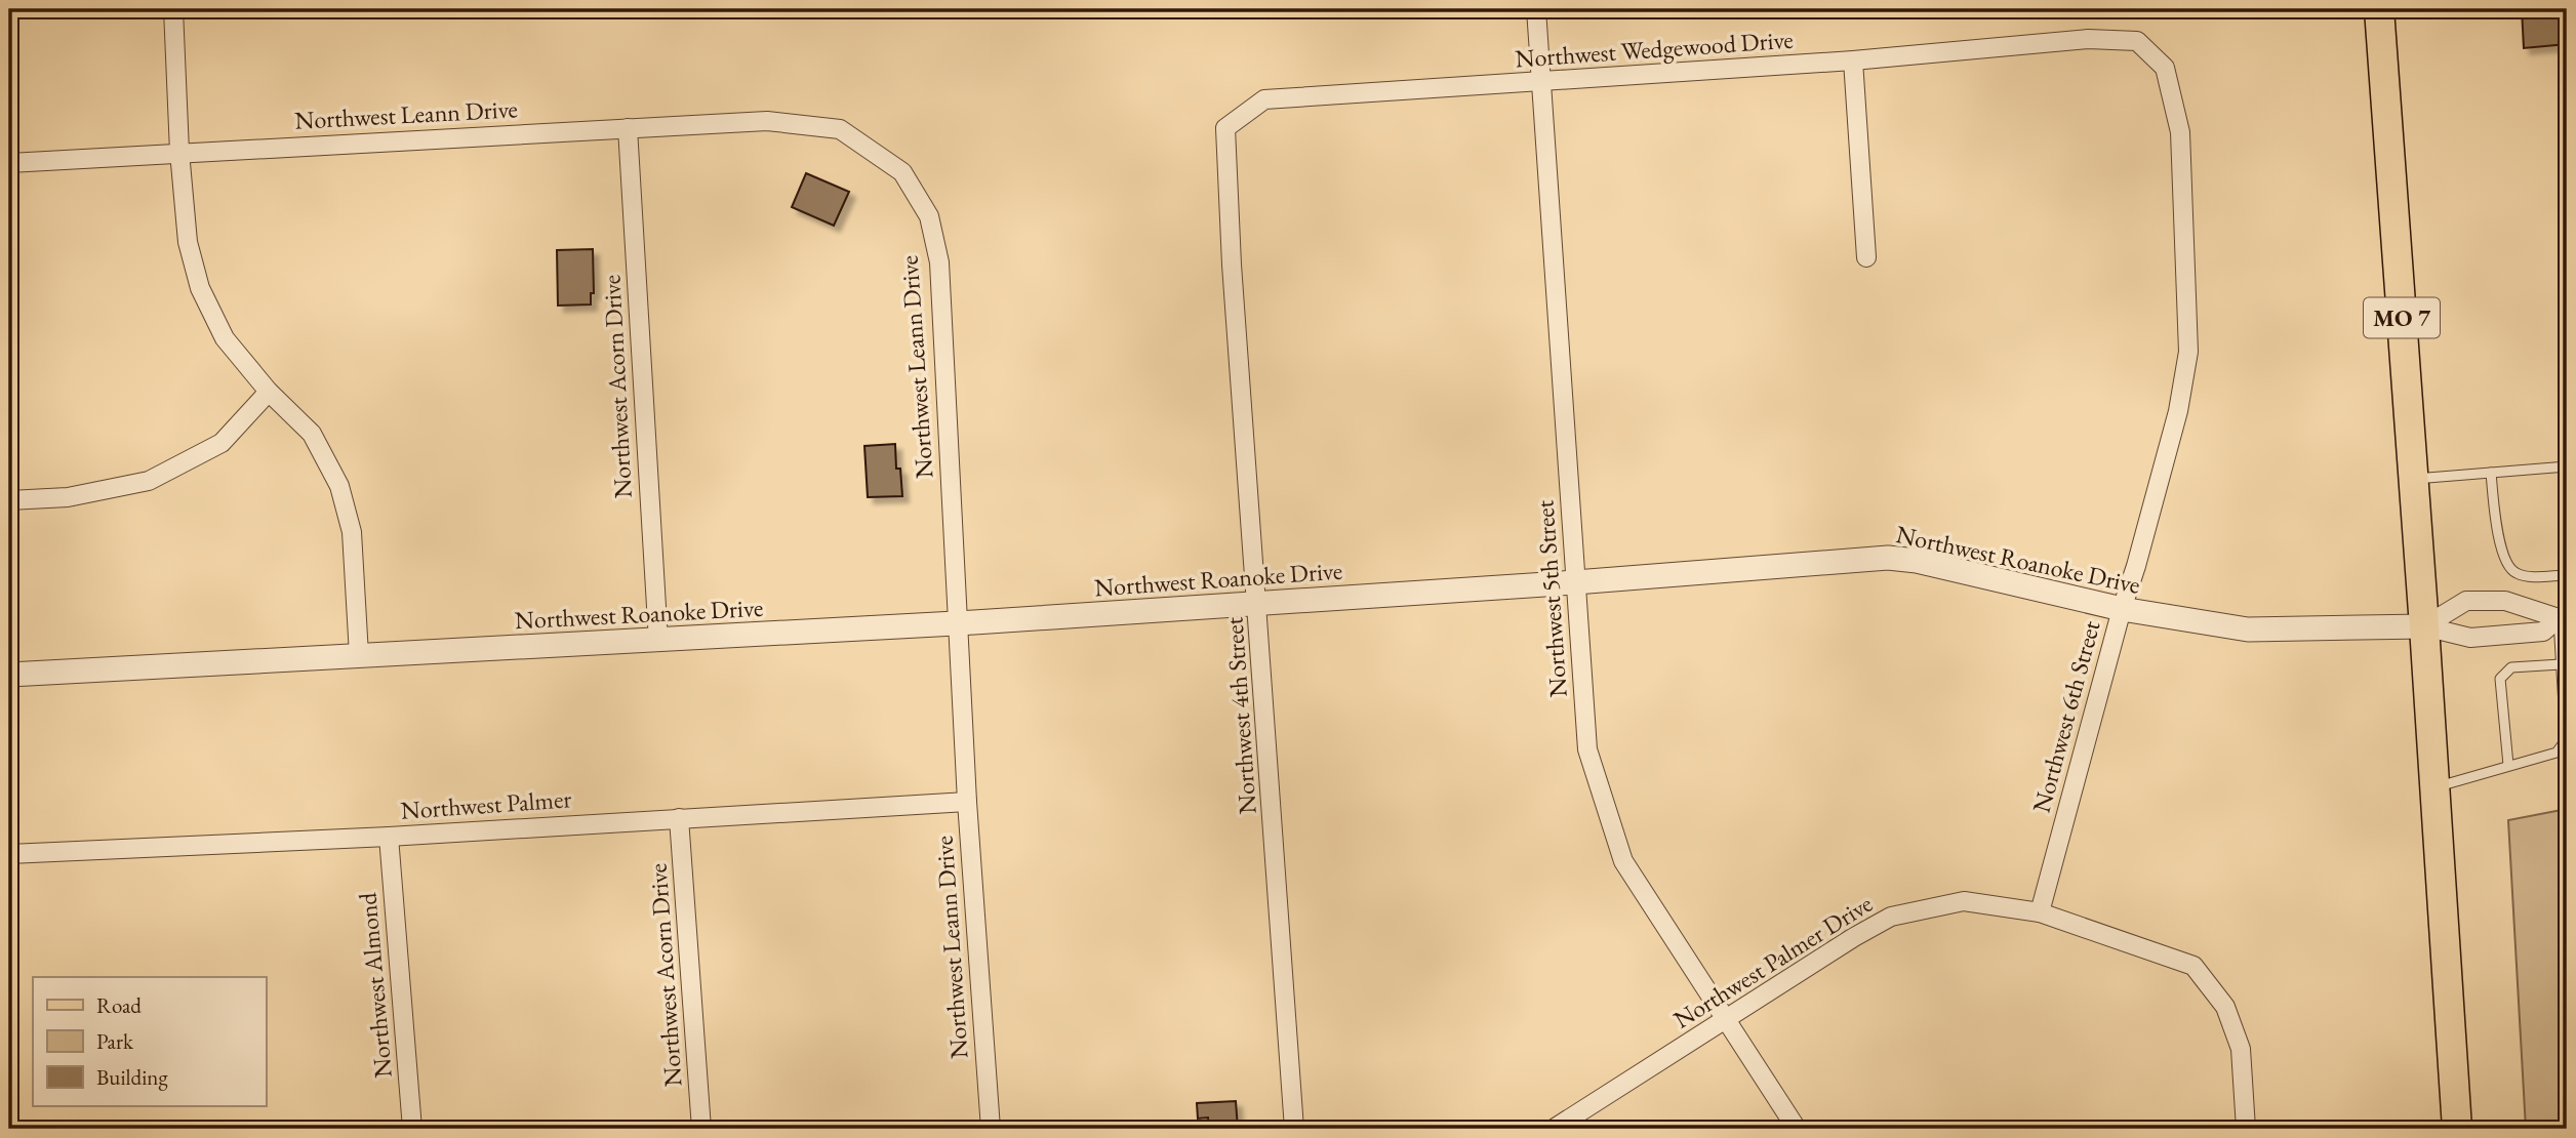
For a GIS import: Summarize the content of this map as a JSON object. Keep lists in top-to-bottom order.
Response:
{
  "streets": {
    "main road": ["MO 7"],
    "street": [
      "Northwest Wedgewood Drive",
      "Northwest Leann Drive",
      "Northwest Acorn Drive",
      "Northwest Roanoke Drive",
      "Northwest 5th Street",
      "Northwest 4th Street",
      "Northwest 6th Street",
      "Northwest Palmer",
      "Northwest Palmer Drive",
      "Northwest Almond"
    ]
  },
  "crossings": [
    ["Northwest Wedgewood Drive", "Northwest 5th Street"],
    ["Northwest Wedgewood Drive", "Northwest 4th Street"],
    ["Northwest Wedgewood Drive", "Northwest 6th Street"],
    ["Northwest Leann Drive", "Northwest Acorn Drive"],
    ["Northwest Leann Drive", "Northwest Roanoke Drive"],
    ["Northwest Leann Drive", "Northwest Palmer"],
    ["MO 7", "Northwest Roanoke Drive"],
    ["Northwest Acorn Drive", "Northwest Roanoke Drive"],
    ["Northwest Acorn Drive", "Northwest Palmer"],
    ["Northwest Roanoke Drive", "Northwest 5th Street"],
    ["Northwest Roanoke Drive", "Northwest 4th Street"],
    ["Northwest Roanoke Drive", "Northwest 6th Street"],
    ["Northwest 5th Street", "Northwest Palmer Drive"],
    ["Northwest 6th Street", "Northwest Palmer Drive"],
    ["Northwest Palmer", "Northwest Almond"]
  ],
  "legend": ["Road", "Park", "Building"]
}
